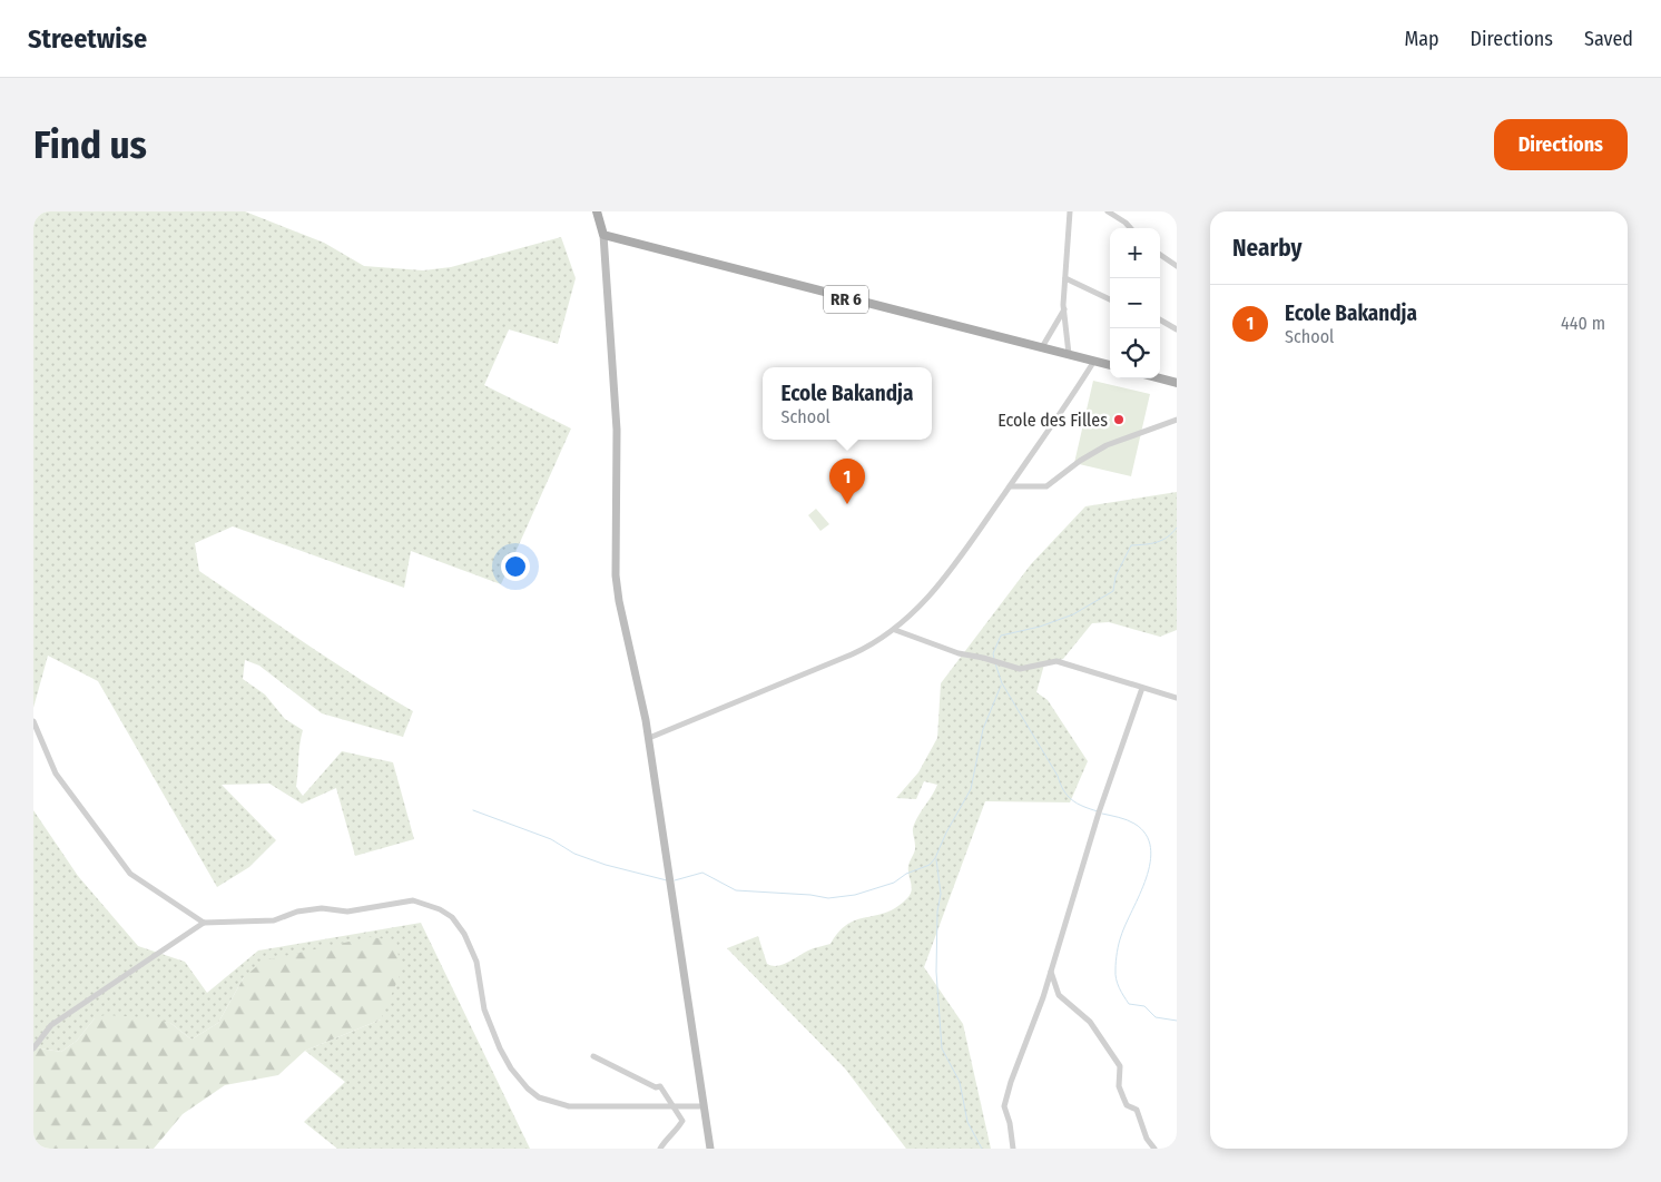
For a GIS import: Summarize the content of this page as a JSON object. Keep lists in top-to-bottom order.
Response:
{
  "streets": {
    "main road": ["RR 6"]
  },
  "places": ["Ecole des Filles"],
  "page": {
    "header": "Streetwise",
    "nav": ["Map", "Directions", "Saved"],
    "buttons": "Directions",
    "title": "Find us",
    "heading": "Nearby",
    "map_buttons": ["+", "−"],
    "list": [
      {
        "mark": "1",
        "name": "Ecole Bakandja",
        "note": "School",
        "value": "440 m"
      }
    ],
    "popup": ["Ecole Bakandja", "School"],
    "pins": "1"
  }
}
